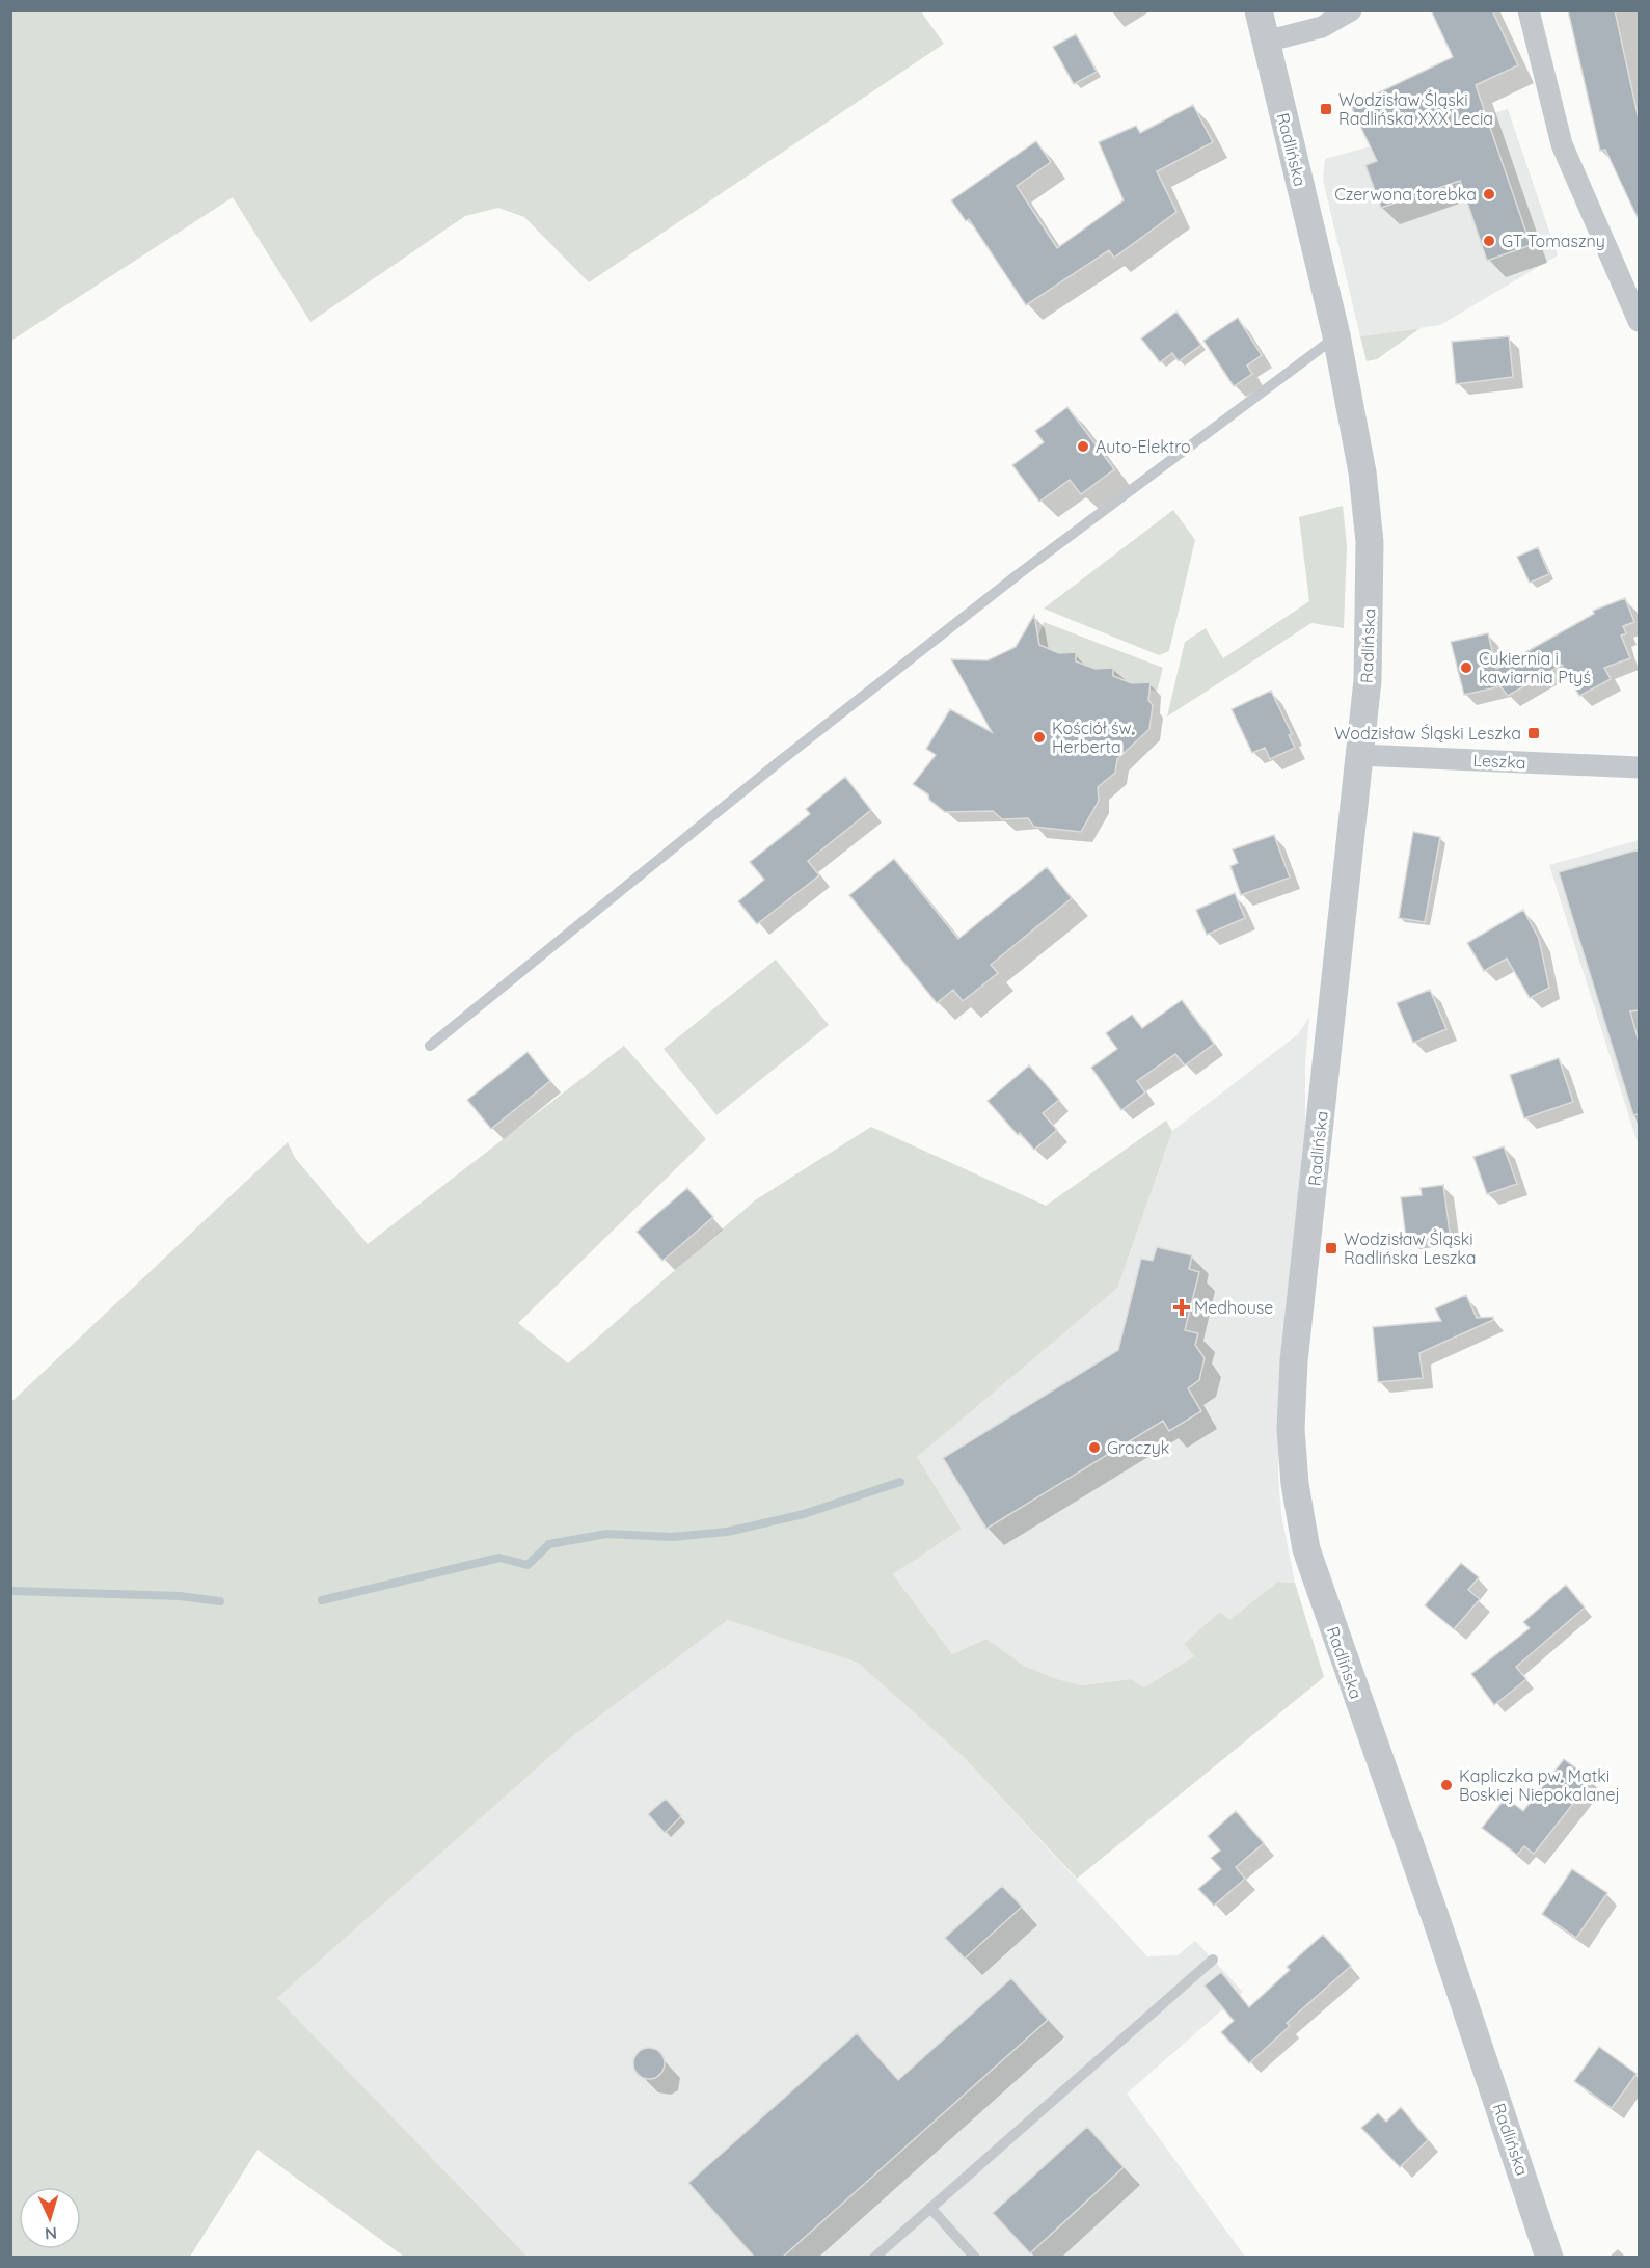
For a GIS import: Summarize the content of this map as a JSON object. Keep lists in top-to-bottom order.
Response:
{
  "streets": {
    "street": ["Radlińska", "Leszka"]
  },
  "crossings": [
    ["Radlińska", "Leszka"]
  ],
  "places": {
    "transit": ["Wodzisław Śląski Radlińska XXX Lecia", "Wodzisław Śląski Leszka", "Wodzisław Śląski Radlińska Leszka"],
    "other": [
      "Czerwona torebka",
      "GT Tomaszny",
      "Auto-Elektro",
      "Cukiernia i kawiarnia Ptyś",
      "Kościół św. Herberta",
      "Graczyk",
      "Kapliczka pw. Matki Boskiej Niepokalanej"
    ],
    "health": ["Medhouse"]
  },
  "north": "bottom"
}
